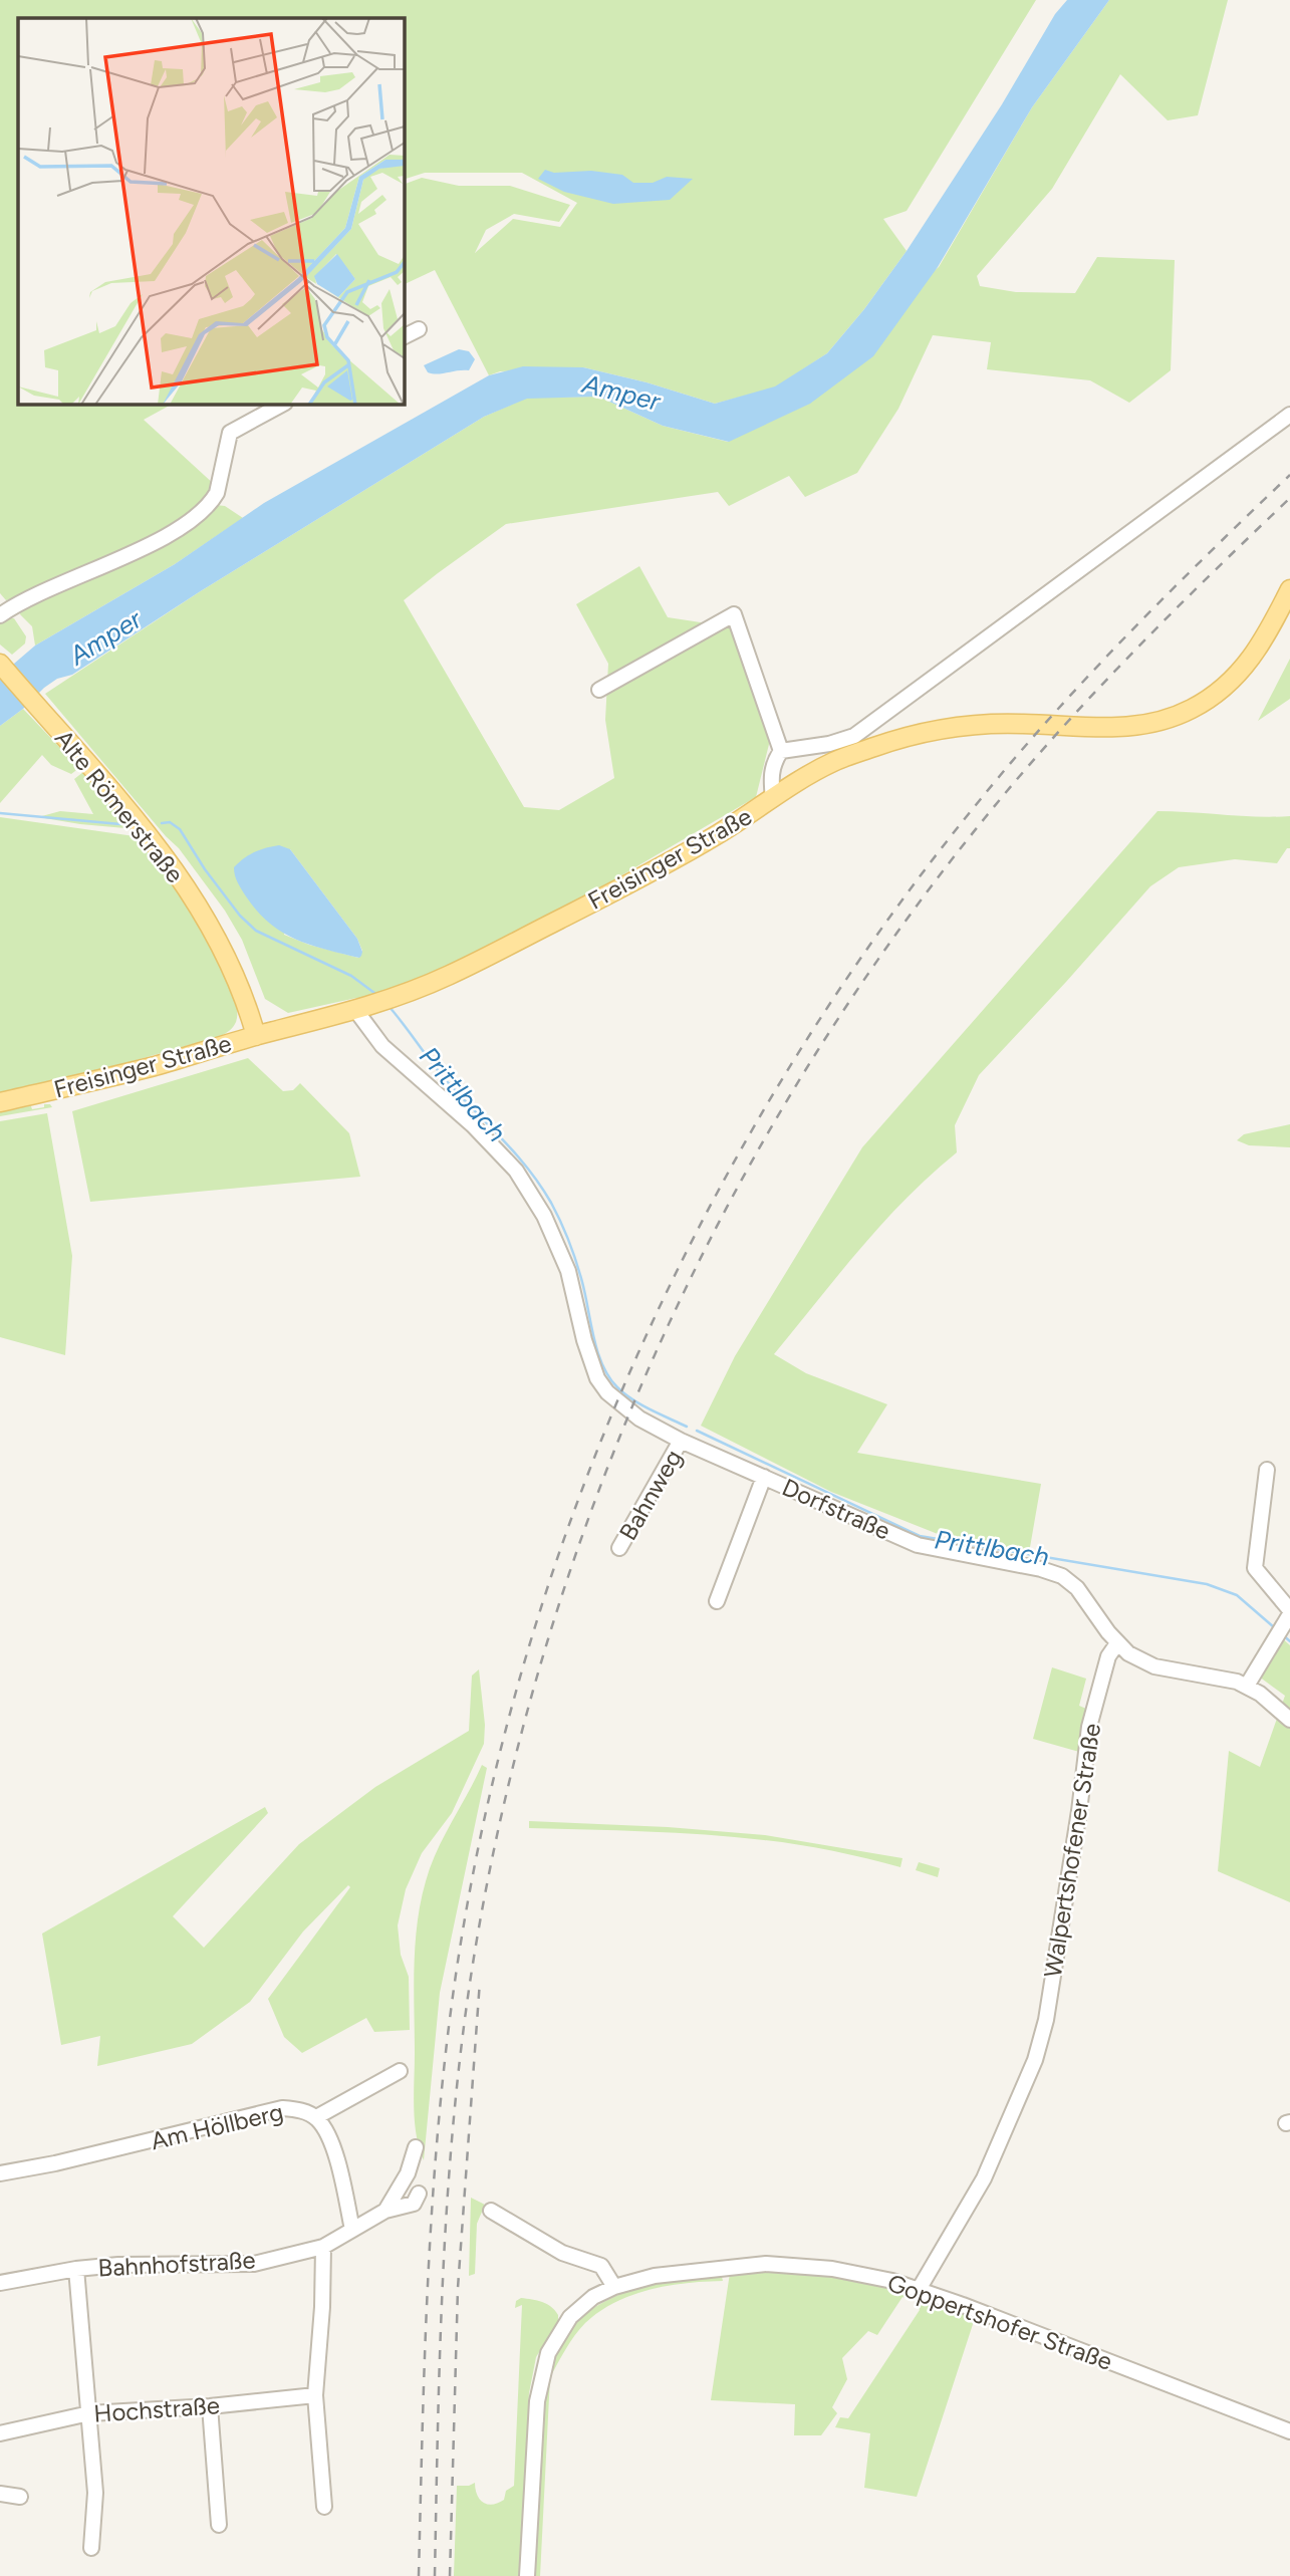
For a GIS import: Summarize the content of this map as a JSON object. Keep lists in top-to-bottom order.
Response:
{
  "streets": {
    "main road": ["Alte Römerstraße", "Freisinger Straße"],
    "street": [
      "Bahnweg",
      "Dorfstraße",
      "Walpertshofener Straße",
      "Am Höllberg",
      "Bahnhofstraße",
      "Goppertshofer Straße",
      "Hochstraße"
    ]
  },
  "crossings": [
    ["Alte Römerstraße", "Freisinger Straße"],
    ["Freisinger Straße", "Dorfstraße"],
    ["Bahnweg", "Dorfstraße"],
    ["Dorfstraße", "Walpertshofener Straße"],
    ["Walpertshofener Straße", "Goppertshofer Straße"],
    ["Am Höllberg", "Bahnhofstraße"]
  ],
  "water": ["Amper", "Prittlbach"]
}
